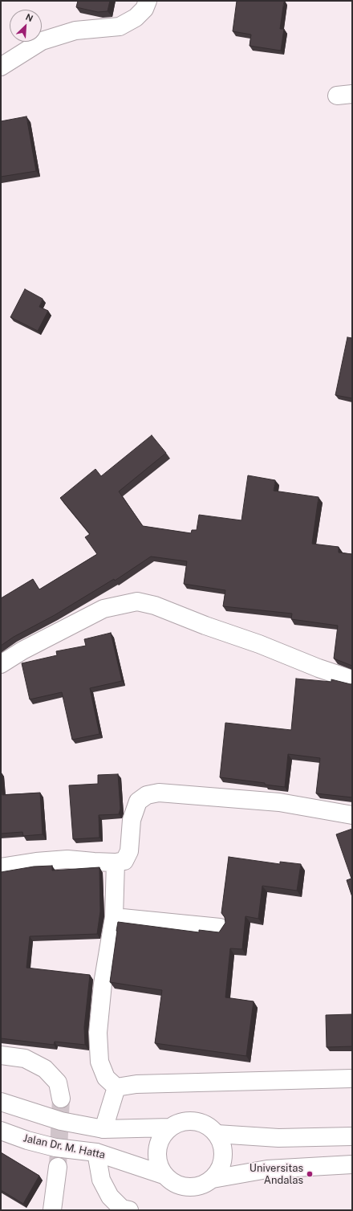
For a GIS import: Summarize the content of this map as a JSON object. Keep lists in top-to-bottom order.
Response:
{
  "streets": {
    "street": ["Jalan Dr. M. Hatta"]
  },
  "places": ["Universitas Andalas"],
  "north": "top right"
}
